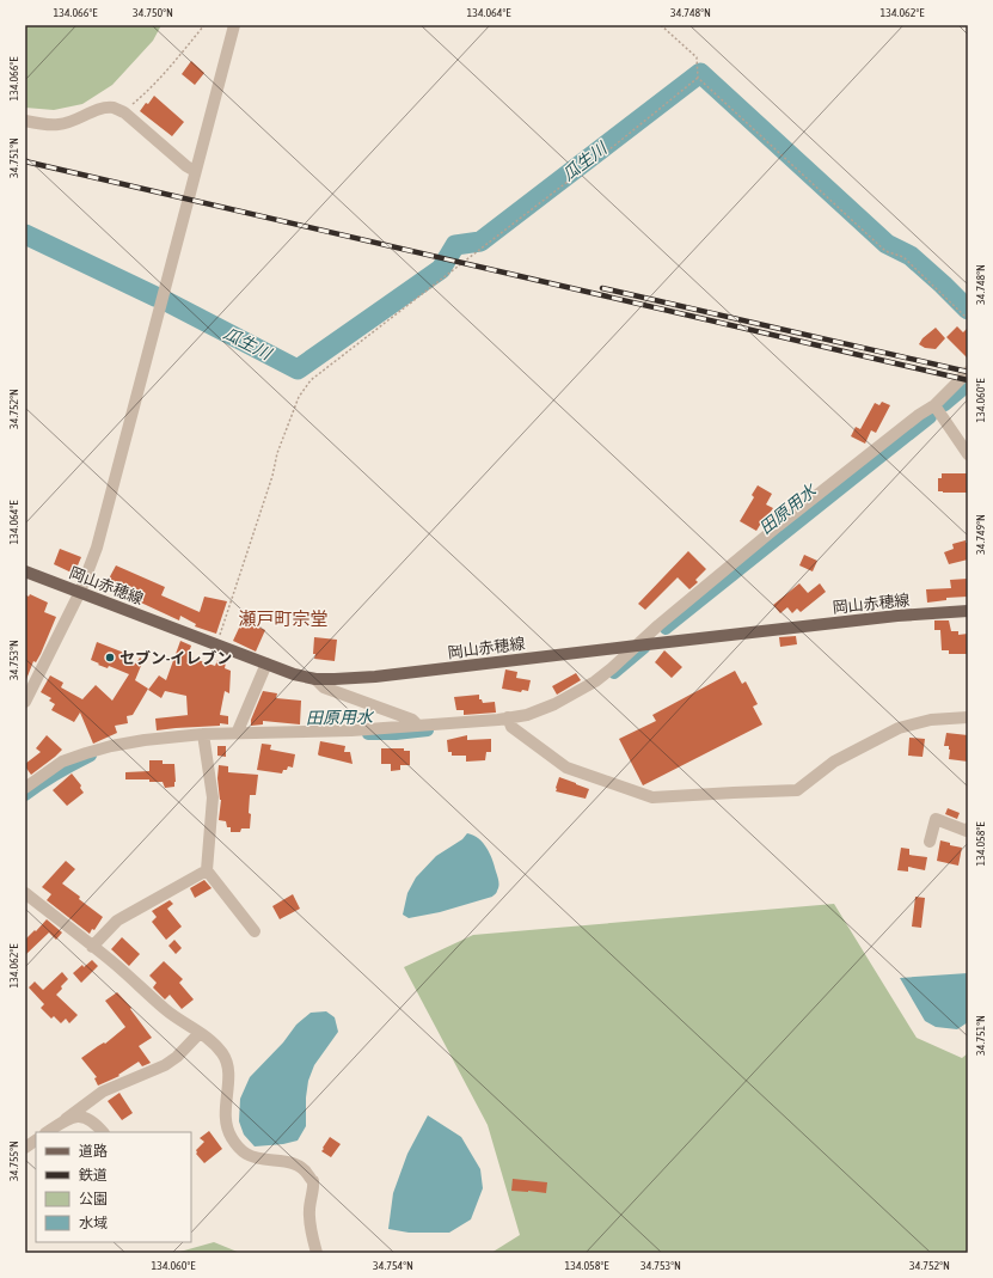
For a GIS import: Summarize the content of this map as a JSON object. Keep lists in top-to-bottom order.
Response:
{
  "streets": {
    "main road": ["岡山赤穂線"]
  },
  "districts": ["瀬戸町宗堂"],
  "water": ["瓜生川", "田原用水"],
  "places": ["セブン-イレブン"],
  "legend": [
    "道路",
    "鉄道",
    "公園",
    "水域"
  ],
  "coordinates": [
    "134.066°E",
    "34.750°N",
    "134.064°E",
    "34.748°N",
    "134.062°E",
    "34.751°N",
    "134.060°E",
    "34.752°N",
    "34.749°N",
    "34.753°N",
    "134.058°E",
    "34.755°N",
    "34.754°N"
  ]
}
